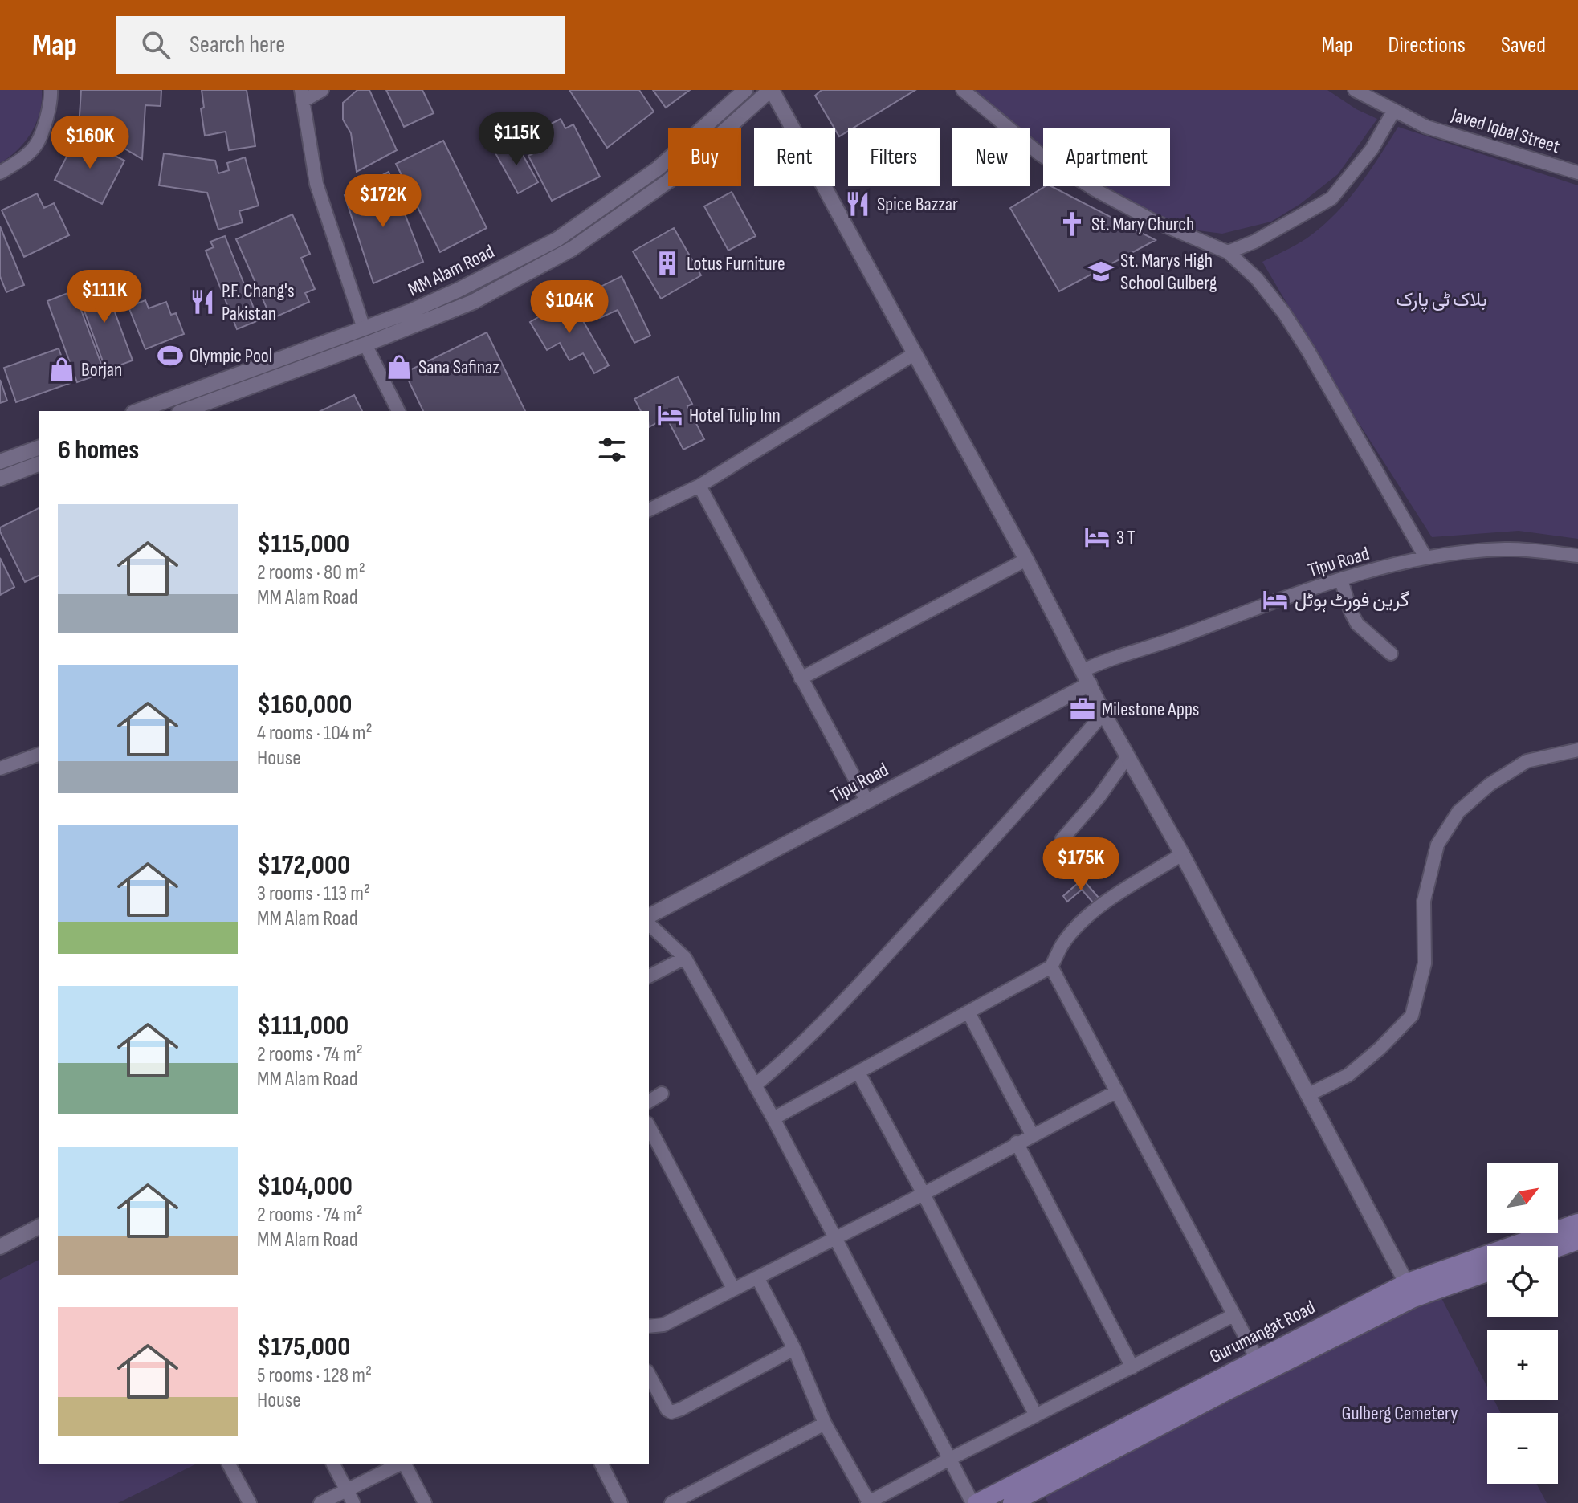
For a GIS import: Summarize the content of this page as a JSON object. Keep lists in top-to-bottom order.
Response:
{
  "streets": {
    "main road": ["Gurumangat Road"],
    "street": ["Javed Iqbal Street", "MM Alam Road", "Tipu Road"]
  },
  "parks": ["بلاک ٹی پارک", "Gulberg Cemetery"],
  "places": {
    "restaurant": ["Spice Bazzar", "P.F. Chang's Pakistan"],
    "church": ["St. Mary Church"],
    "building": ["Lotus Furniture"],
    "school or university": ["St. Marys High School Gulberg"],
    "sports": ["Olympic Pool"],
    "shop": ["Sana Safinaz", "Borjan"],
    "hotel": ["Hotel Tulip Inn", "3 T", "گرین فورٹ ہوٹل"],
    "office": ["Milestone Apps"]
  },
  "north": "top right",
  "page": {
    "header": "Map",
    "search": "Search here",
    "nav": ["Map", "Directions", "Saved"],
    "price": [
      "$115K",
      "$160K",
      "$172K",
      "$111K",
      "$104K",
      "$175K"
    ],
    "chip": [
      "Buy",
      "Rent",
      "Filters",
      "New",
      "Apartment"
    ],
    "heading": "6 homes",
    "list": [
      {
        "name": "$115,000",
        "note": "2 rooms · 80 m² · MM Alam Road"
      },
      {
        "name": "$160,000",
        "note": "4 rooms · 104 m² · House"
      },
      {
        "name": "$172,000",
        "note": "3 rooms · 113 m² · MM Alam Road"
      },
      {
        "name": "$111,000",
        "note": "2 rooms · 74 m² · MM Alam Road"
      },
      {
        "name": "$104,000",
        "note": "2 rooms · 74 m² · MM Alam Road"
      },
      {
        "name": "$175,000",
        "note": "5 rooms · 128 m² · House"
      }
    ],
    "map_buttons": ["+", "−"]
  }
}
